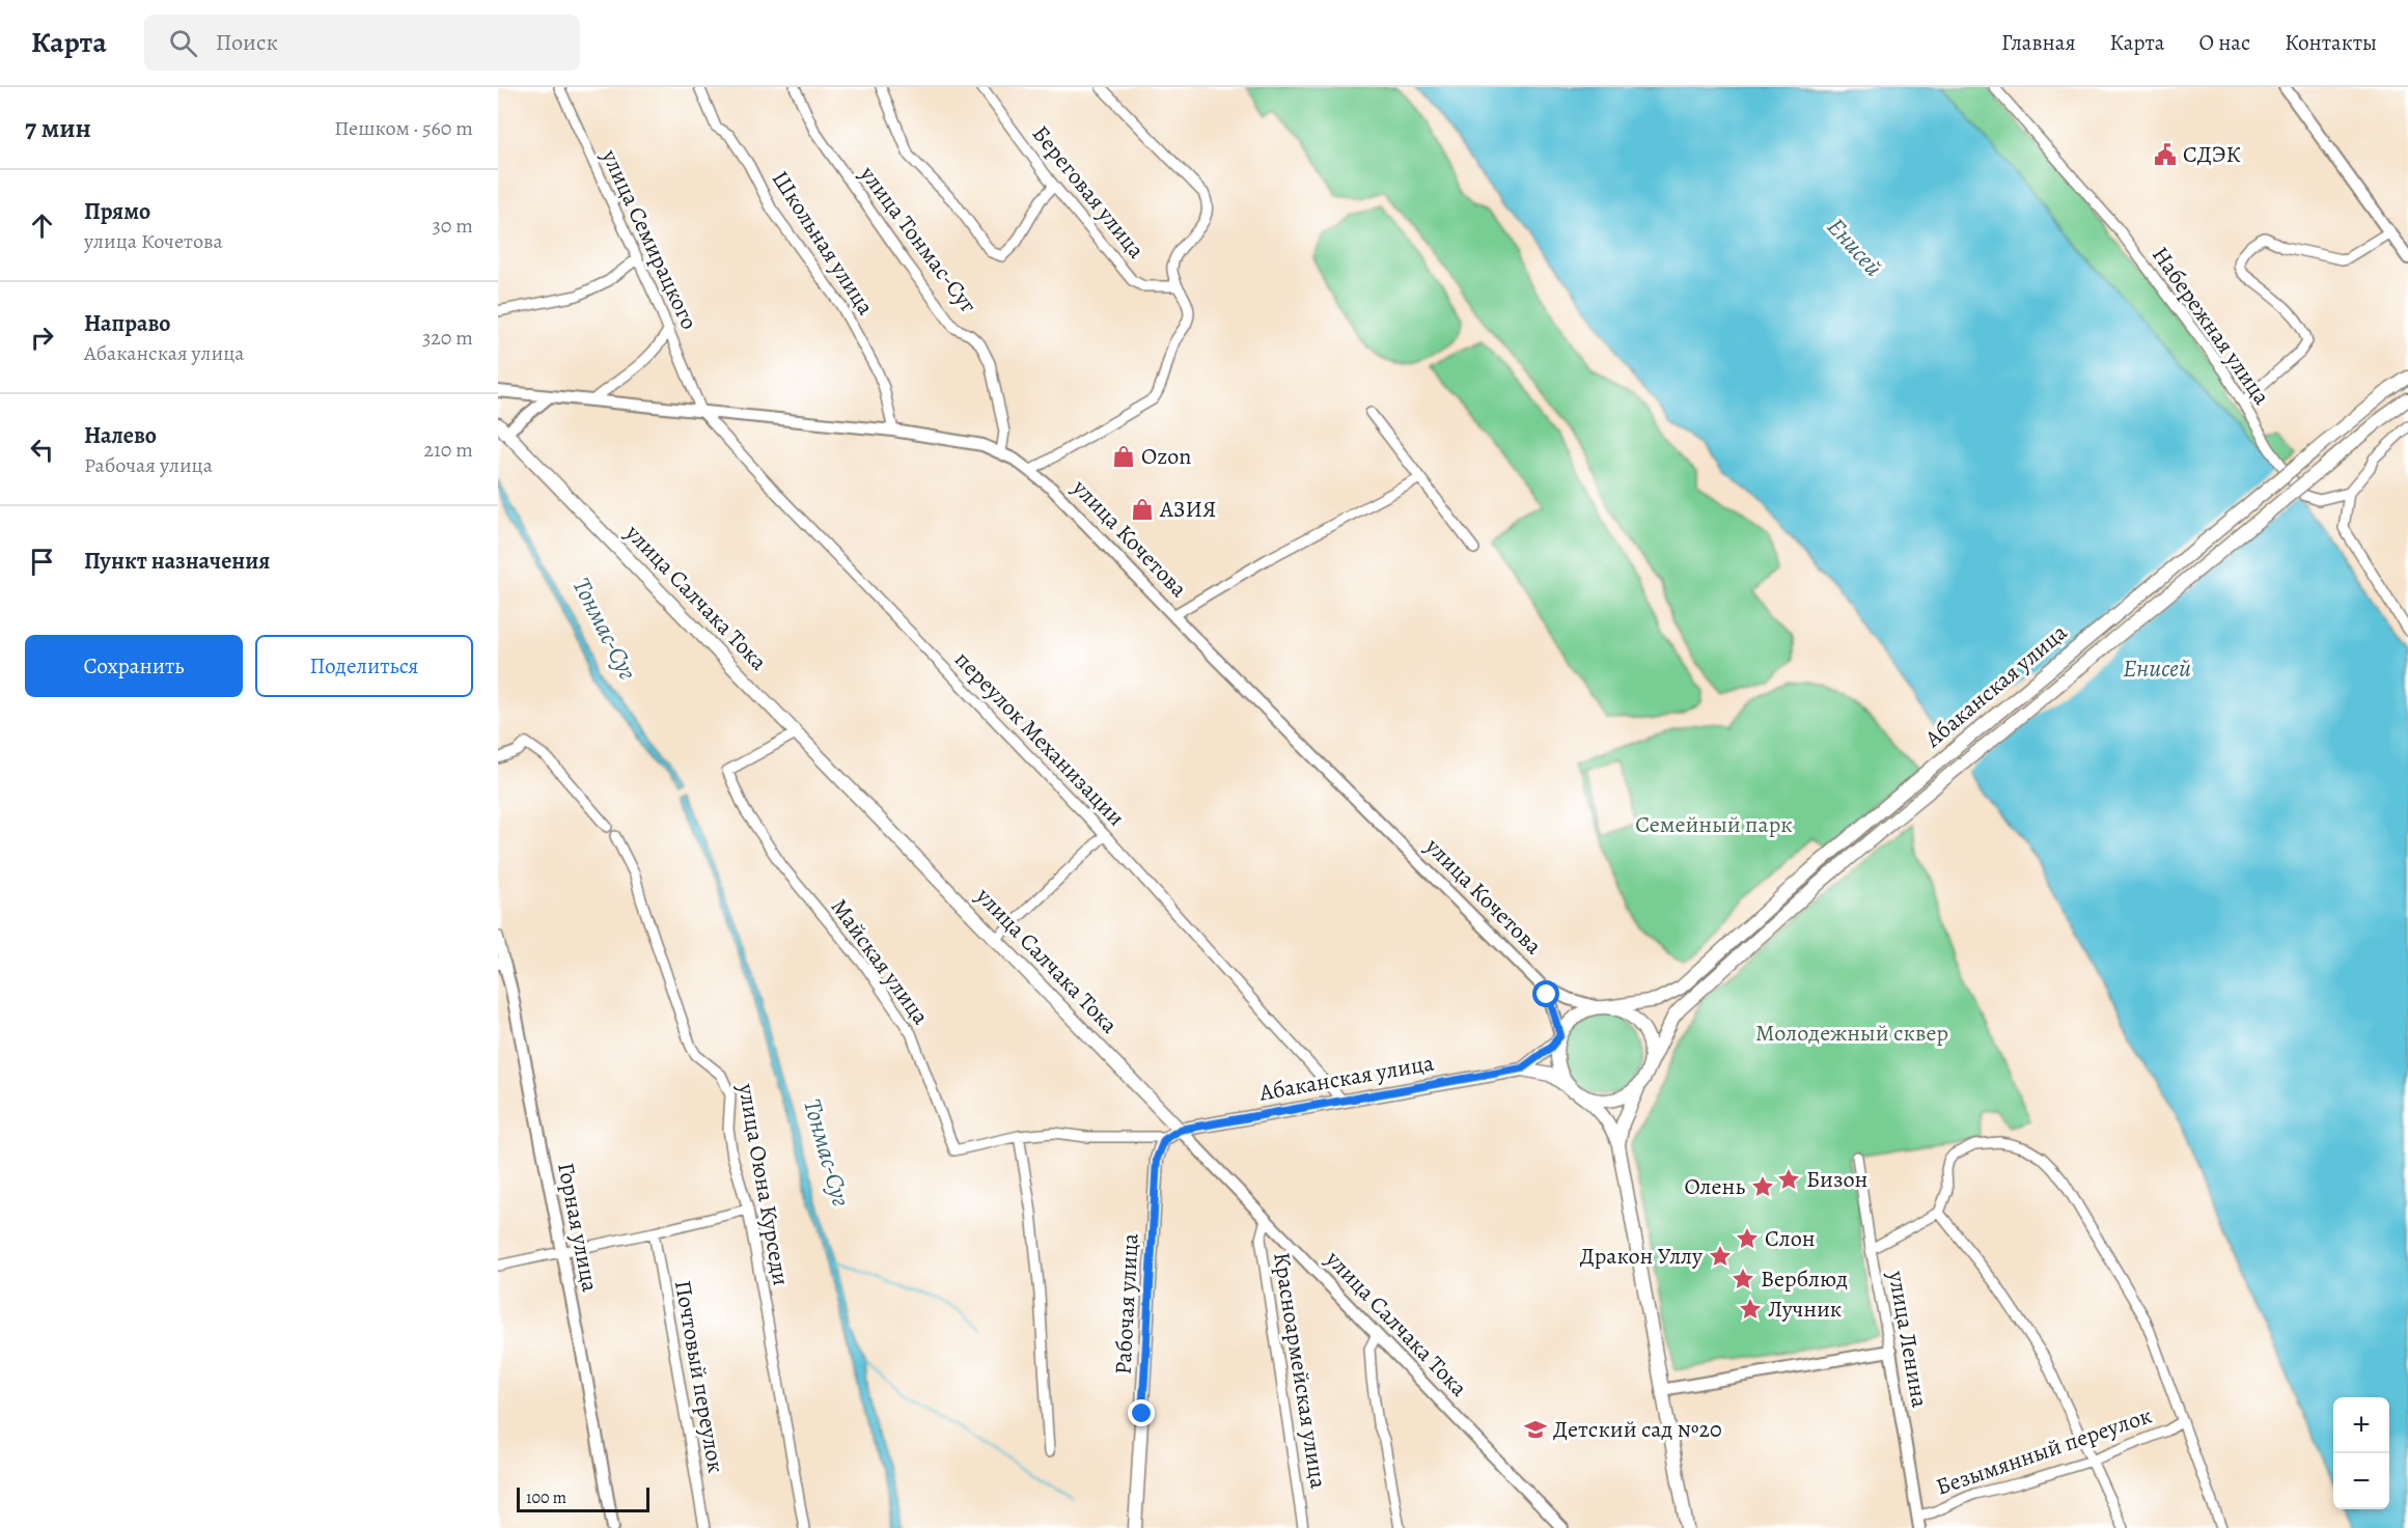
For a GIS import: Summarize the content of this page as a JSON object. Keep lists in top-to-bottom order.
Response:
{
  "streets": {
    "main road": ["улица Салчака Тока", "Абаканская улица", "Рабочая улица"],
    "street": [
      "Береговая улица",
      "улица Семирацкого",
      "улица Тонмас-Суг",
      "Школьная улица",
      "Набережная улица",
      "улица Кочетова",
      "переулок Механизации",
      "Майская улица",
      "улица Оюна Курседи",
      "Горная улица",
      "улица Ленина",
      "Красноармейская улица",
      "Почтовый переулок",
      "Безымянный переулок"
    ]
  },
  "crossings": [
    ["улица Семирацкого", "улица Кочетова"],
    ["улица Семирацкого", "переулок Механизации"],
    ["улица Тонмас-Суг", "улица Кочетова"],
    ["Школьная улица", "улица Кочетова"],
    ["улица Кочетова", "Абаканская улица"],
    ["улица Кочетова", "переулок Механизации"],
    ["улица Салчака Тока", "Абаканская улица"],
    ["улица Салчака Тока", "Майская улица"],
    ["улица Салчака Тока", "Красноармейская улица"],
    ["Абаканская улица", "переулок Механизации"],
    ["улица Ленина", "Безымянный переулок"]
  ],
  "water": ["Енисей", "Тонмас-Суг"],
  "parks": ["Семейный парк", "Молодежный сквер"],
  "places": {
    "public building": ["СДЭК"],
    "shop": ["Ozon", "АЗИЯ"],
    "place": [
      "Бизон",
      "Олень",
      "Слон",
      "Дракон Уллу",
      "Верблюд",
      "Лучник"
    ],
    "school or university": ["Детский сад №20"]
  },
  "scale_bar": "100 m",
  "page": {
    "header": "Карта",
    "search": "Поиск",
    "nav": [
      "Главная",
      "Карта",
      "О нас",
      "Контакты"
    ],
    "heading": ["7 мин", "Пешком · 560 m"],
    "list": [
      ["Прямо", "улица Кочетова", "30 m"],
      ["Направо", "Абаканская улица", "320 m"],
      ["Налево", "Рабочая улица", "210 m"],
      "Пункт назначения"
    ],
    "buttons": ["Сохранить", "Поделиться"],
    "map_buttons": ["+", "−"],
    "scale": "100 m"
  }
}
